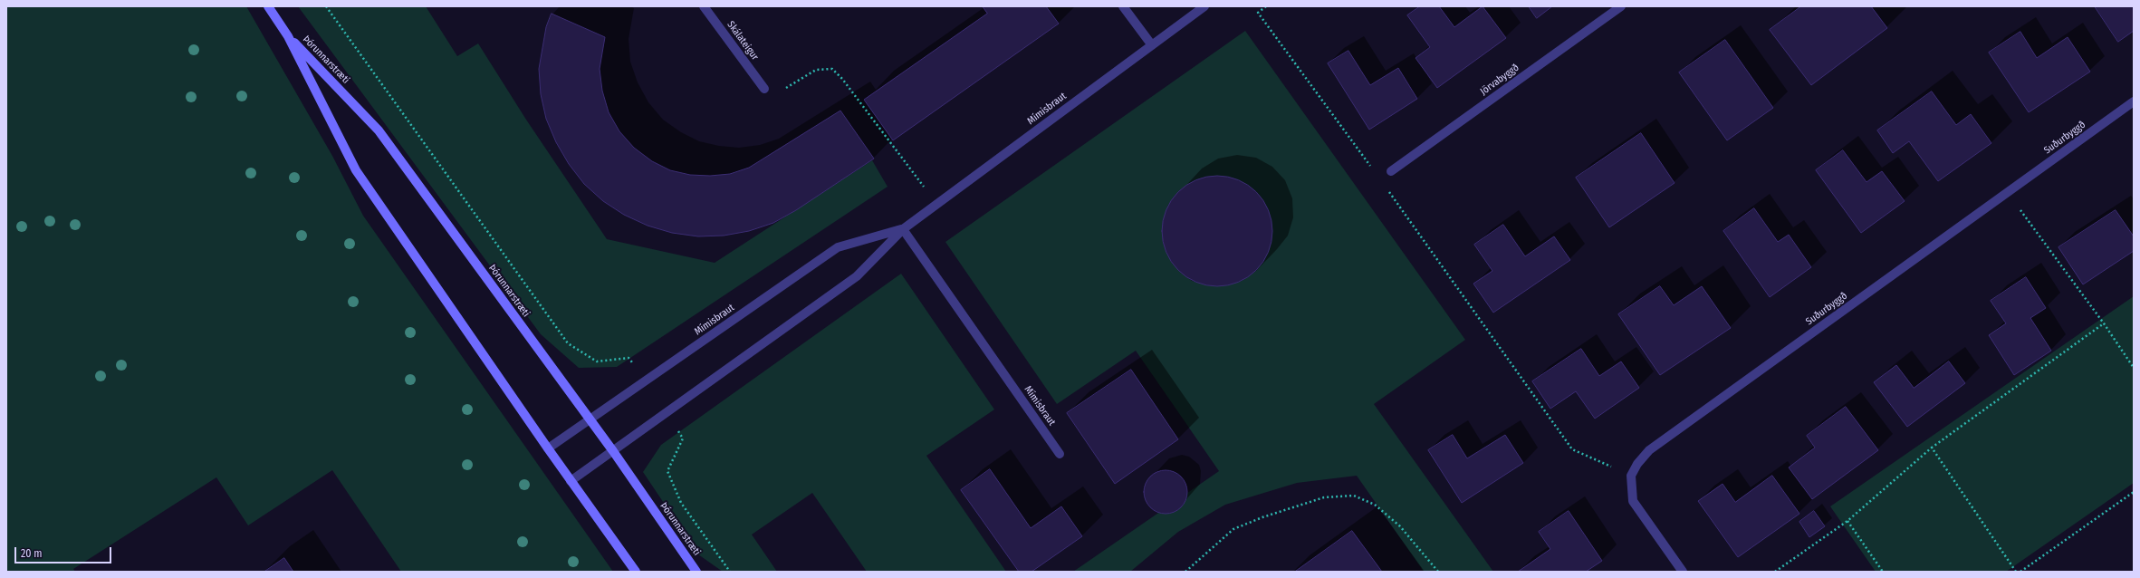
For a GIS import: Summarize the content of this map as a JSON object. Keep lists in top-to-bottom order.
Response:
{
  "streets": {
    "street": [
      "Skálateigur",
      "Þórunnarstræti",
      "Jörvabyggð",
      "Mímisbraut",
      "Suðurbyggð"
    ]
  },
  "crossings": [
    ["Þórunnarstræti", "Mímisbraut"]
  ],
  "scale_bar": "20 m"
}
